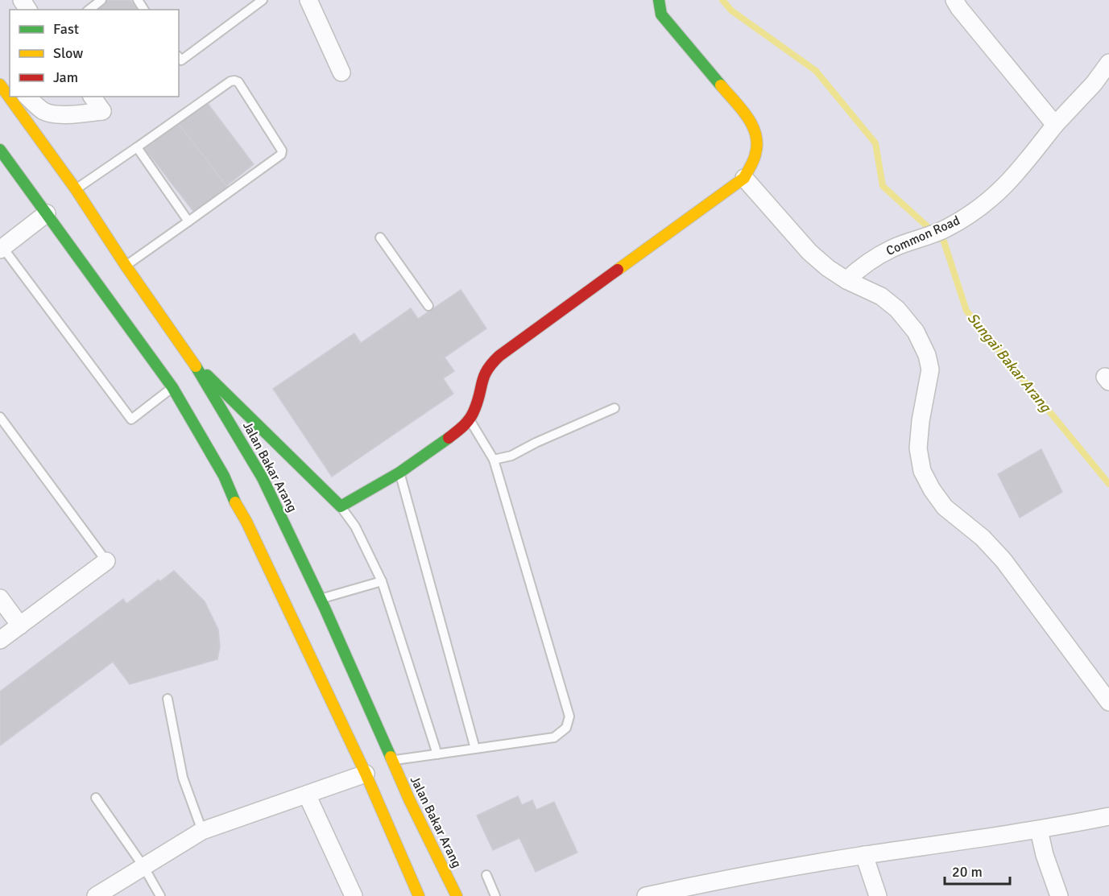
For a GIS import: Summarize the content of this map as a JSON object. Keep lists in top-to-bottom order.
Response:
{
  "streets": {
    "main road": ["Jalan Bakar Arang"],
    "street": ["Common Road"]
  },
  "water": ["Sungai Bakar Arang"],
  "legend": ["Fast", "Slow", "Jam"],
  "scale_bar": "20 m"
}
